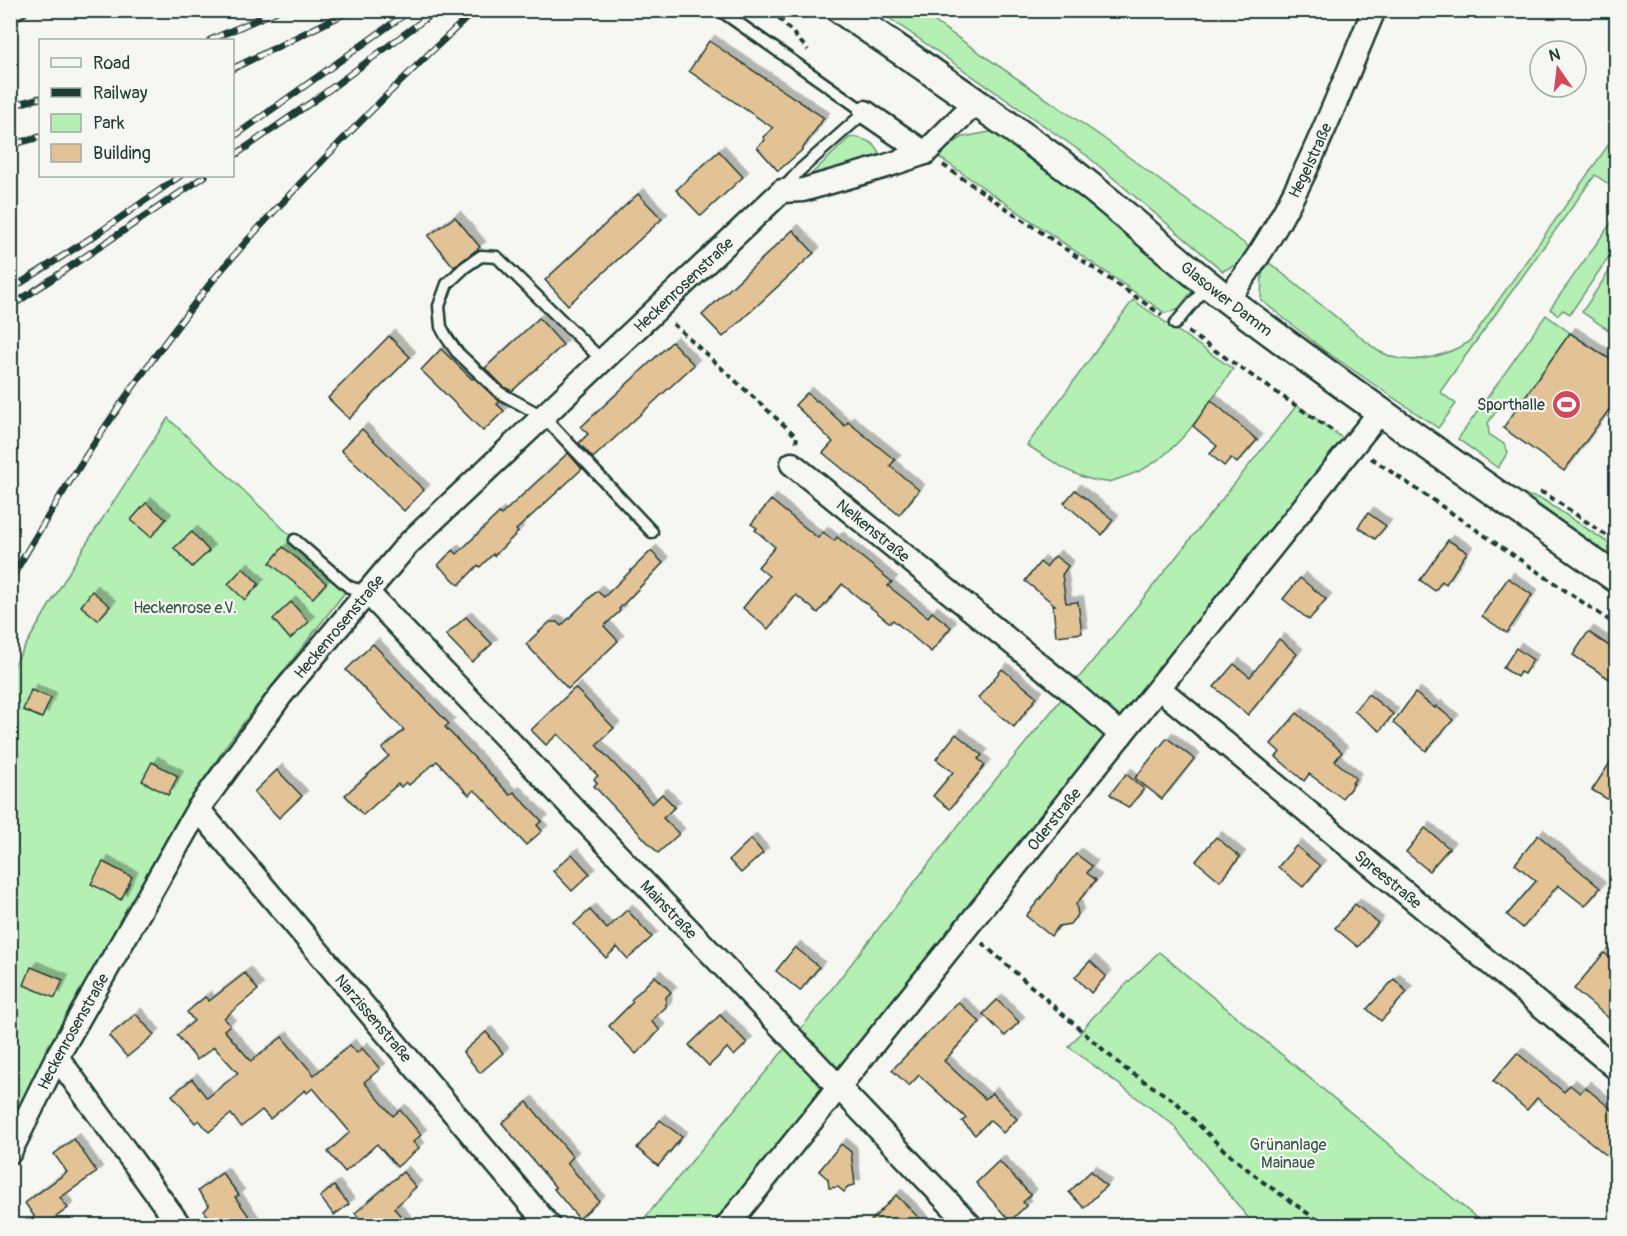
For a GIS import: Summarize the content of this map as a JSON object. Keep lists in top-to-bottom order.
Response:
{
  "streets": {
    "street": [
      "Hegelstraße",
      "Heckenrosenstraße",
      "Glasower Damm",
      "Nelkenstraße",
      "Oderstraße",
      "Spreestraße",
      "Mainstraße",
      "Narzissenstraße"
    ]
  },
  "crossings": [
    ["Hegelstraße", "Glasower Damm"],
    ["Heckenrosenstraße", "Mainstraße"],
    ["Heckenrosenstraße", "Narzissenstraße"],
    ["Glasower Damm", "Oderstraße"],
    ["Nelkenstraße", "Oderstraße"],
    ["Oderstraße", "Spreestraße"],
    ["Oderstraße", "Mainstraße"]
  ],
  "parks": ["Heckenrose e.V.", "Grünanlage Mainaue"],
  "places": {
    "sports": ["Sporthalle"]
  },
  "legend": [
    "Road",
    "Railway",
    "Park",
    "Building"
  ],
  "north": "top"
}
